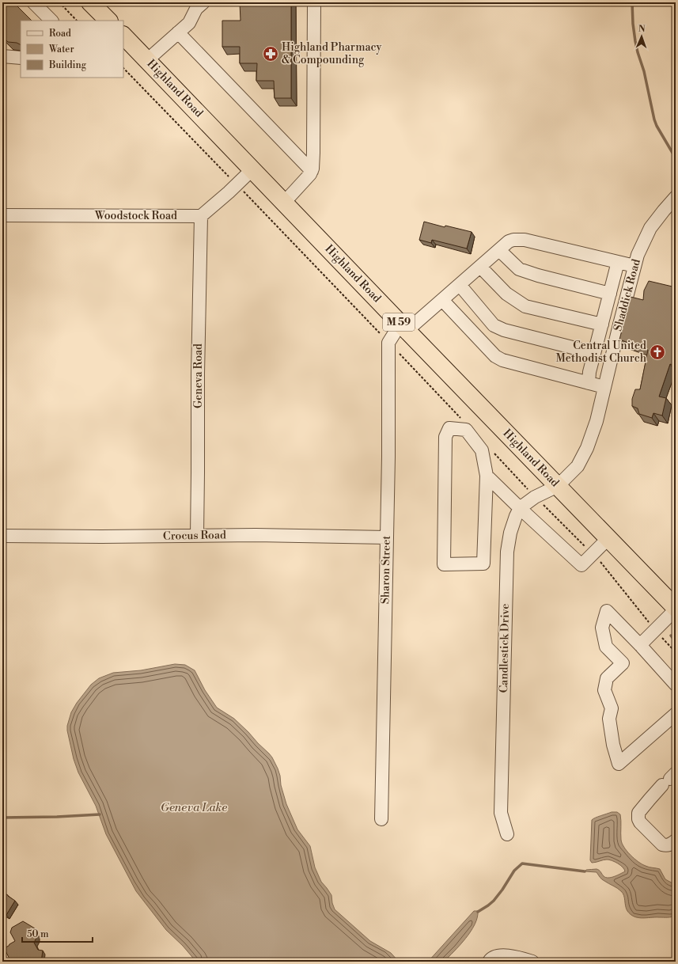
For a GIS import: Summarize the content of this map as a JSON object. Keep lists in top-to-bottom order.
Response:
{
  "streets": {
    "highway": ["Highland Road", "M 59"],
    "street": [
      "Woodstock Road",
      "Shaddick Road",
      "Geneva Road",
      "Crocus Road",
      "Sharon Street",
      "Candlestick Drive"
    ]
  },
  "crossings": [
    ["Highland Road", "Shaddick Road"],
    ["Woodstock Road", "Geneva Road"],
    ["Geneva Road", "Crocus Road"],
    ["Crocus Road", "Sharon Street"]
  ],
  "water": ["Geneva Lake"],
  "places": {
    "pharmacy": ["Highland Pharmacy & Compounding"],
    "church": ["Central United Methodist Church"]
  },
  "legend": ["Road", "Water", "Building"],
  "scale_bar": "50 m",
  "north": "top"
}
